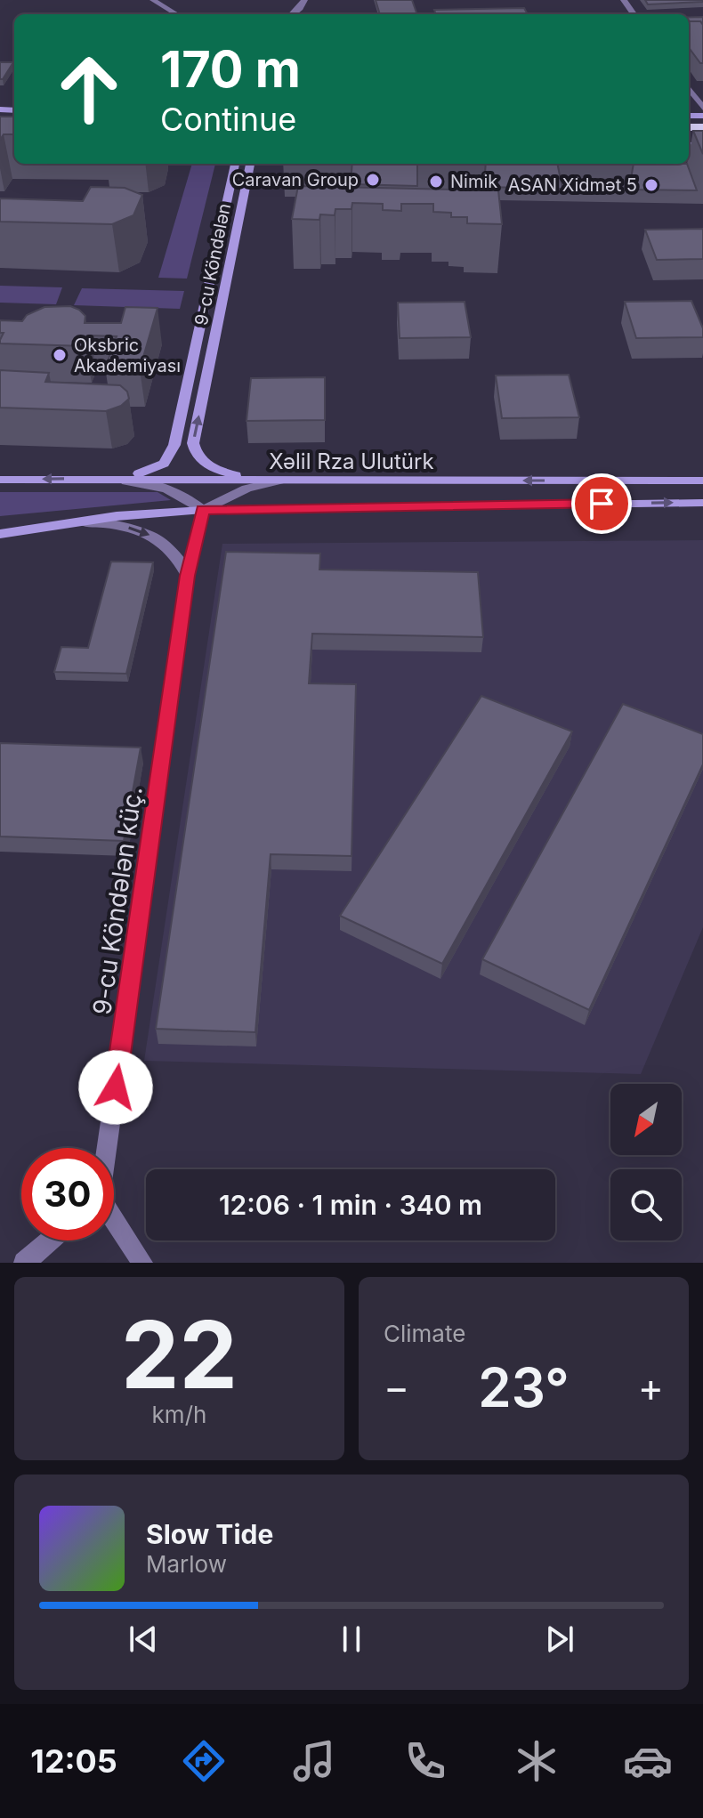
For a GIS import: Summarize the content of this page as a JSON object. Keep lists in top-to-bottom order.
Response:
{
  "streets": {
    "main road": ["9-cu Köndələn", "Xəlil Rza Ulutürk"],
    "street": ["9-cu Köndələn küç."]
  },
  "crossings": [
    ["9-cu Köndələn", "Xəlil Rza Ulutürk"]
  ],
  "one_way": ["9-cu Köndələn"],
  "places": [
    "Caravan Group",
    "Nimik",
    "ASAN Xidmət 5",
    "Oksbric Akademiyası"
  ],
  "north": "bottom left",
  "page": {
    "turn": ["170 m", "Continue"],
    "limit": "30",
    "trip": "12:06 · 1 min · 340 m",
    "tile": [
      ["22", "km/h"],
      "Climate"
    ],
    "heat": ["−", "23°", "+"],
    "song": ["Slow Tide", "Marlow"],
    "tabs": "12:05"
  }
}
